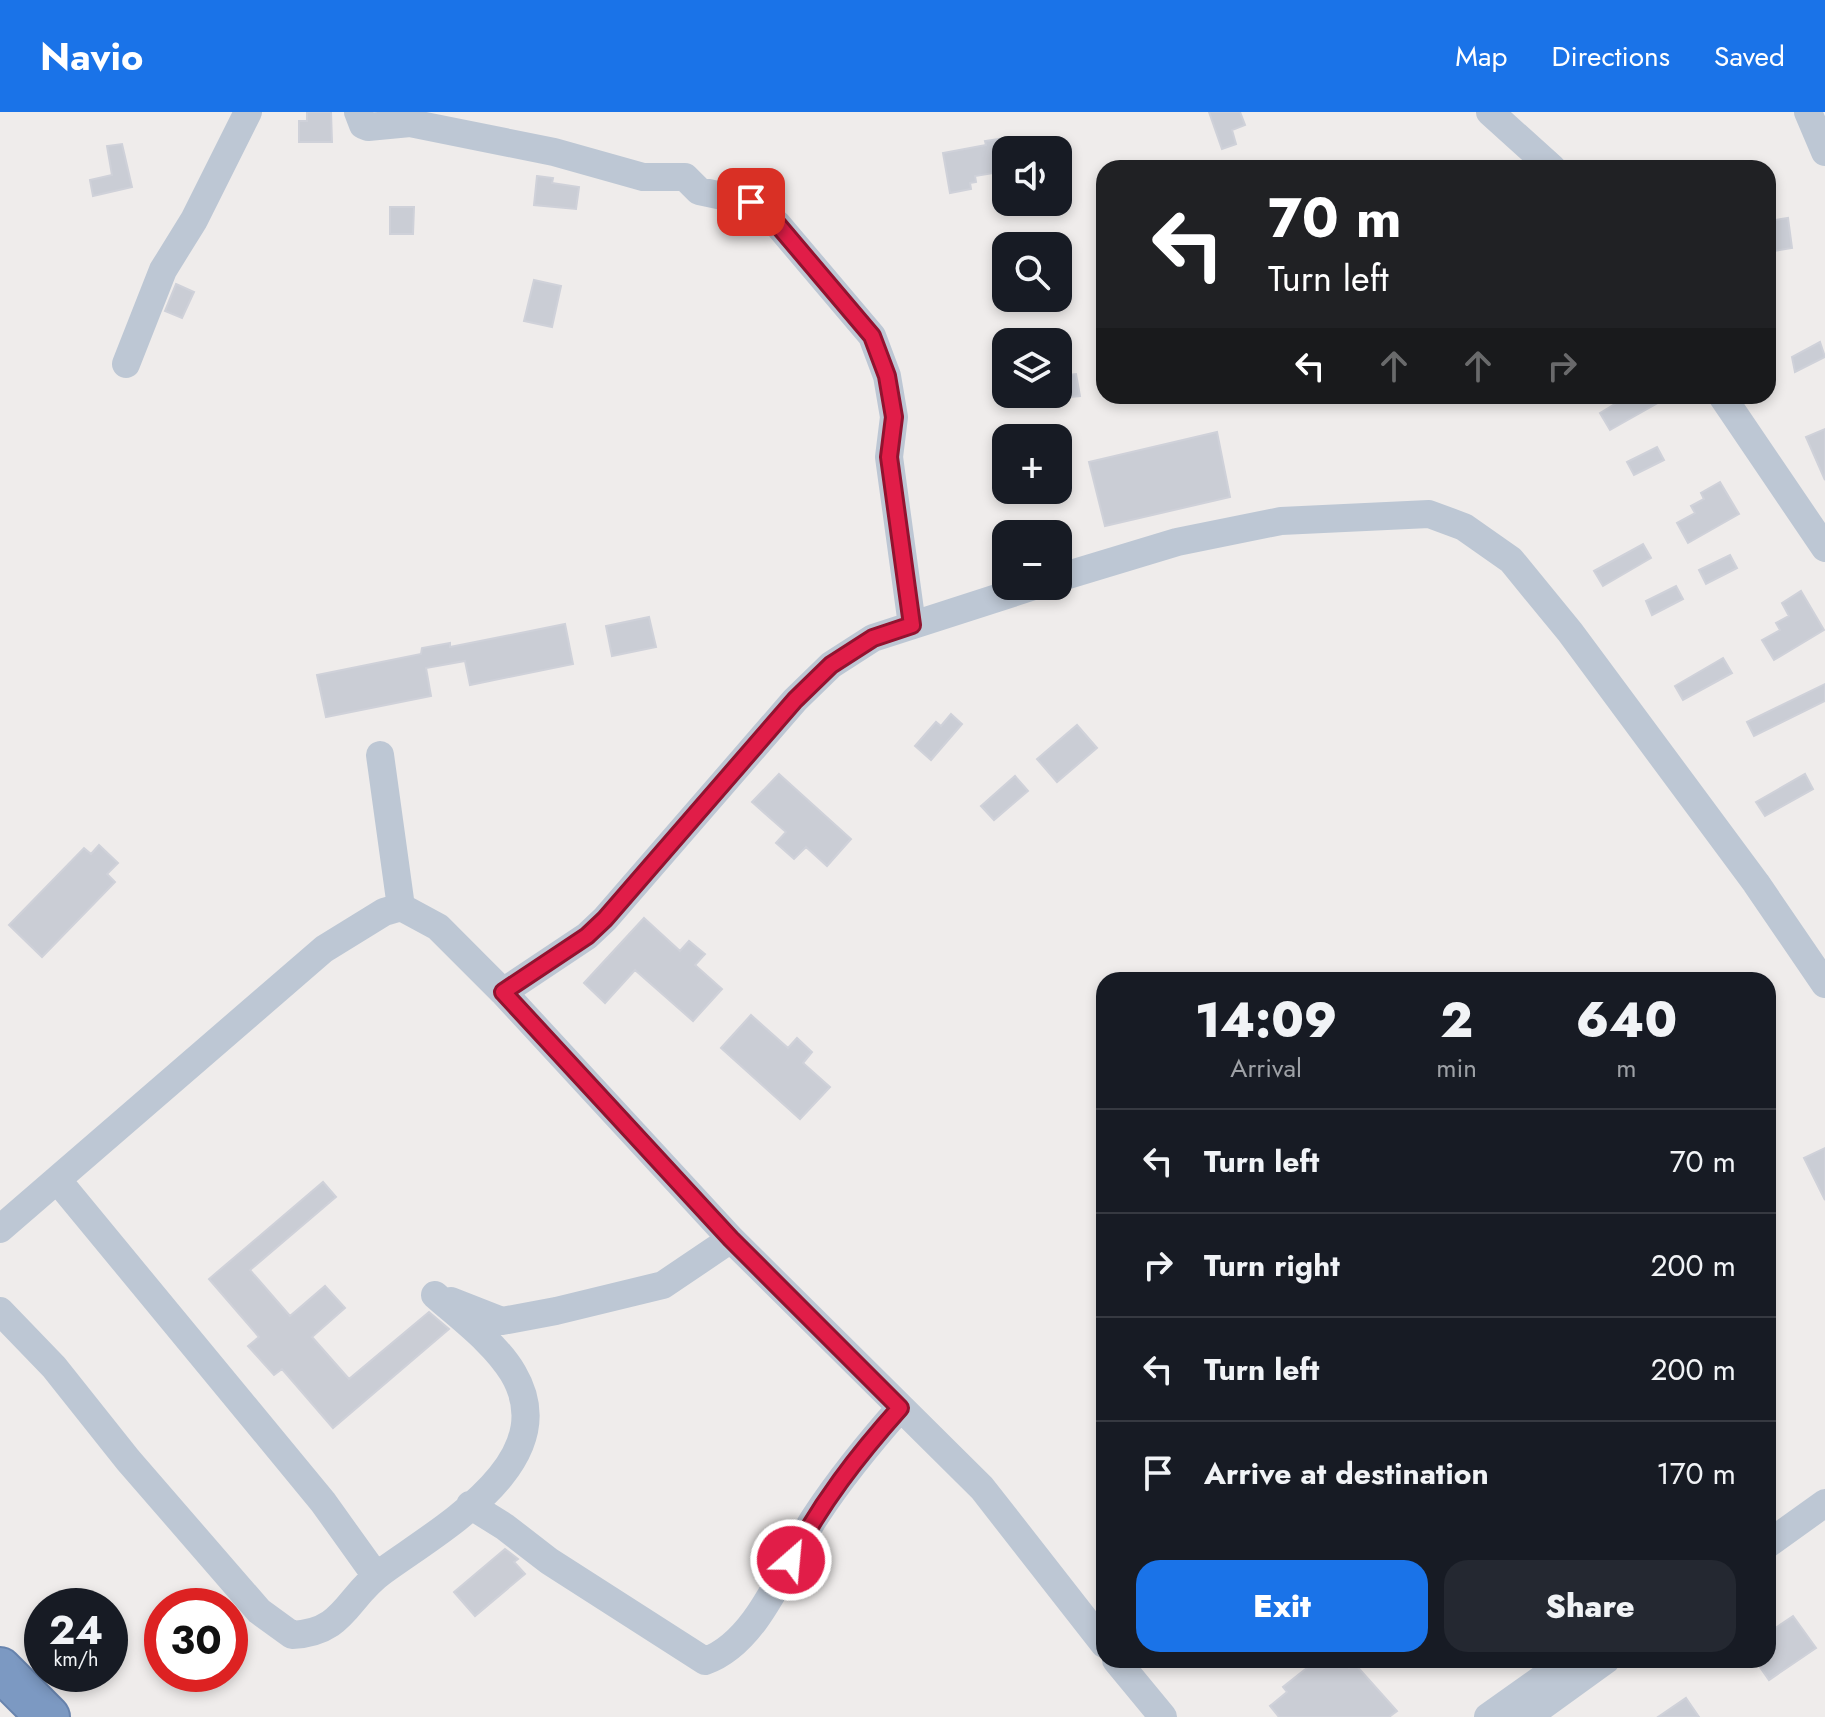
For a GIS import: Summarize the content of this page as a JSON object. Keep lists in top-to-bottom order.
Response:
{
  "page": {
    "header": "Navio",
    "nav": ["Map", "Directions", "Saved"],
    "map_buttons": ["+", "−"],
    "turn": ["70 m", "Turn left"],
    "eta": [
      "14:09",
      "Arrival",
      "2",
      "min",
      "640",
      "m"
    ],
    "list": [
      {
        "name": "Turn left",
        "value": "70 m"
      },
      {
        "name": "Turn right",
        "value": "200 m"
      },
      {
        "name": "Turn left",
        "value": "200 m"
      },
      {
        "name": "Arrive at destination",
        "value": "170 m"
      }
    ],
    "buttons": ["Exit", "Share"],
    "speed": "24 km/h",
    "limit": "30"
  }
}
